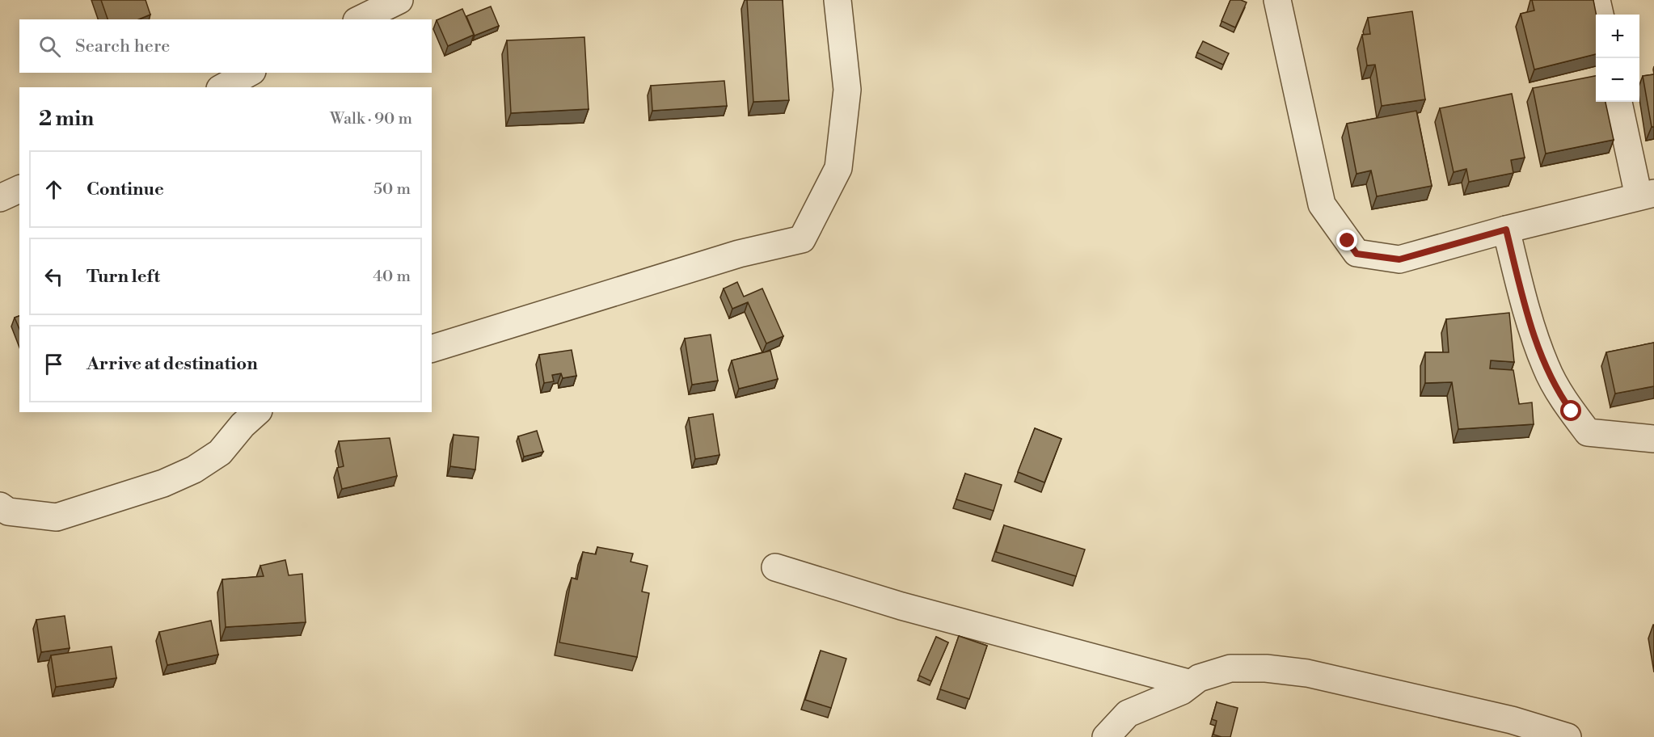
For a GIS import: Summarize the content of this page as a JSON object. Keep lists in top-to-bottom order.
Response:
{
  "page": {
    "map_buttons": ["+", "−"],
    "search": "Search here",
    "heading": ["2 min", "Walk · 90 m"],
    "list": [
      ["Continue", "50 m"],
      ["Turn left", "40 m"],
      "Arrive at destination"
    ]
  }
}
